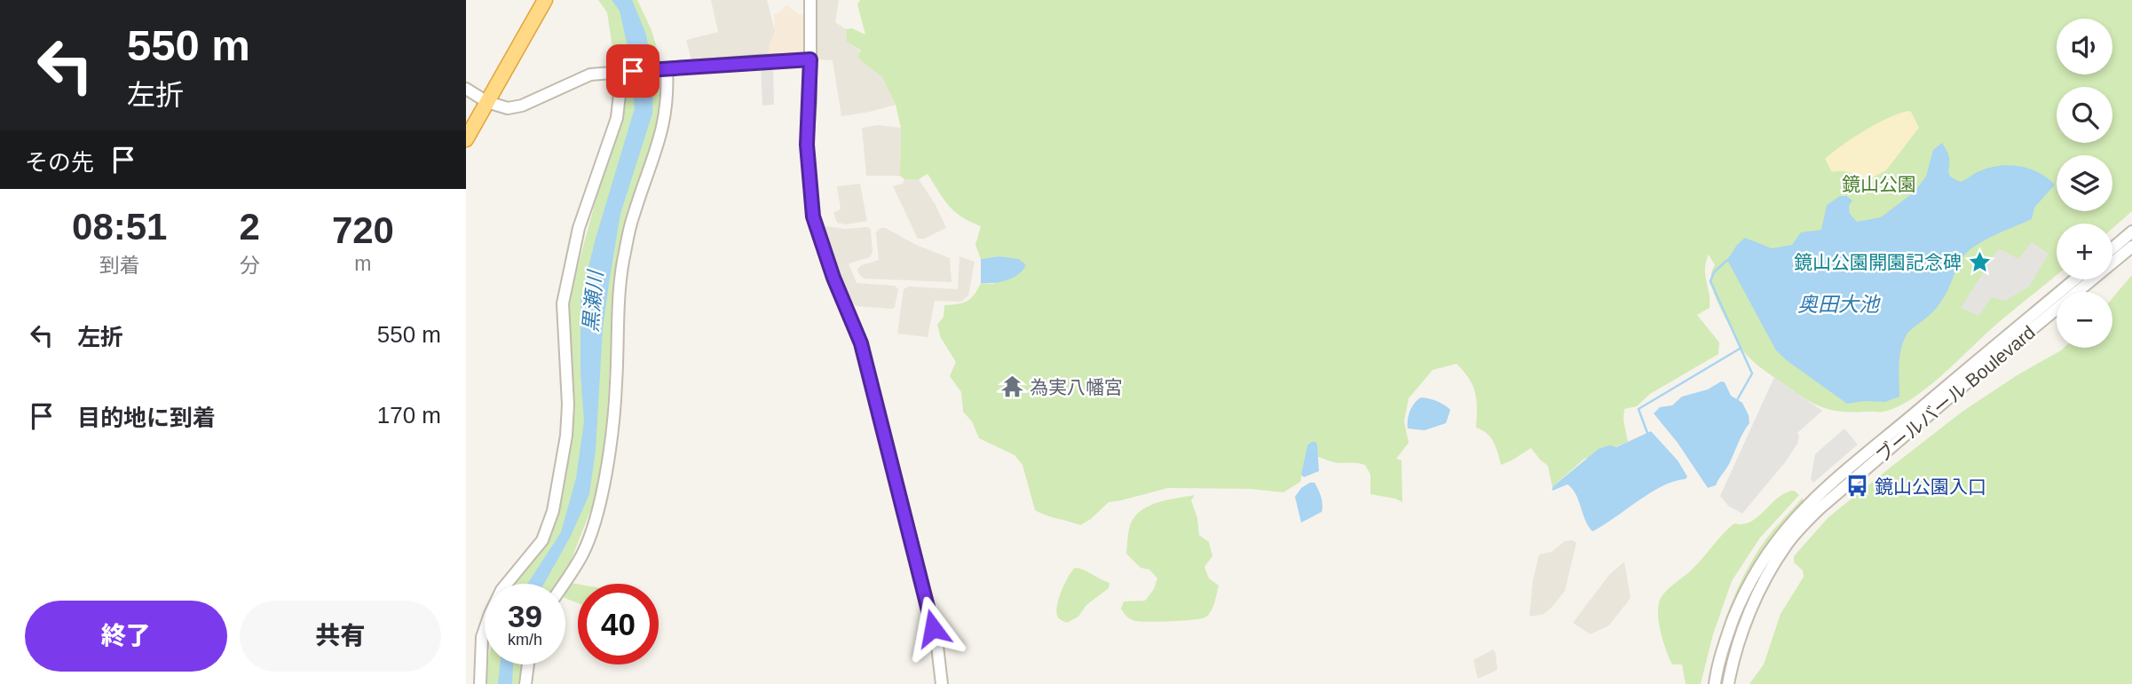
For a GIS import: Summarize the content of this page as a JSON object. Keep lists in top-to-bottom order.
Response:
{
  "streets": {
    "street": ["ブールバール Boulevard"]
  },
  "water": ["黒瀬川", "奥田大池"],
  "parks": ["鏡山公園"],
  "places": {
    "place": ["鏡山公園開園記念碑"],
    "temple": ["為実八幡宮"],
    "bus stop": ["鏡山公園入口"]
  },
  "page": {
    "turn": ["550 m", "左折"],
    "map_buttons": ["+", "−"],
    "then": "その先",
    "eta": [
      "08:51",
      "到着",
      "2",
      "分",
      "720",
      "m"
    ],
    "list": [
      {
        "name": "左折",
        "value": "550 m"
      },
      {
        "name": "目的地に到着",
        "value": "170 m"
      }
    ],
    "speed": "39 km/h",
    "limit": "40",
    "buttons": ["終了", "共有"]
  }
}
